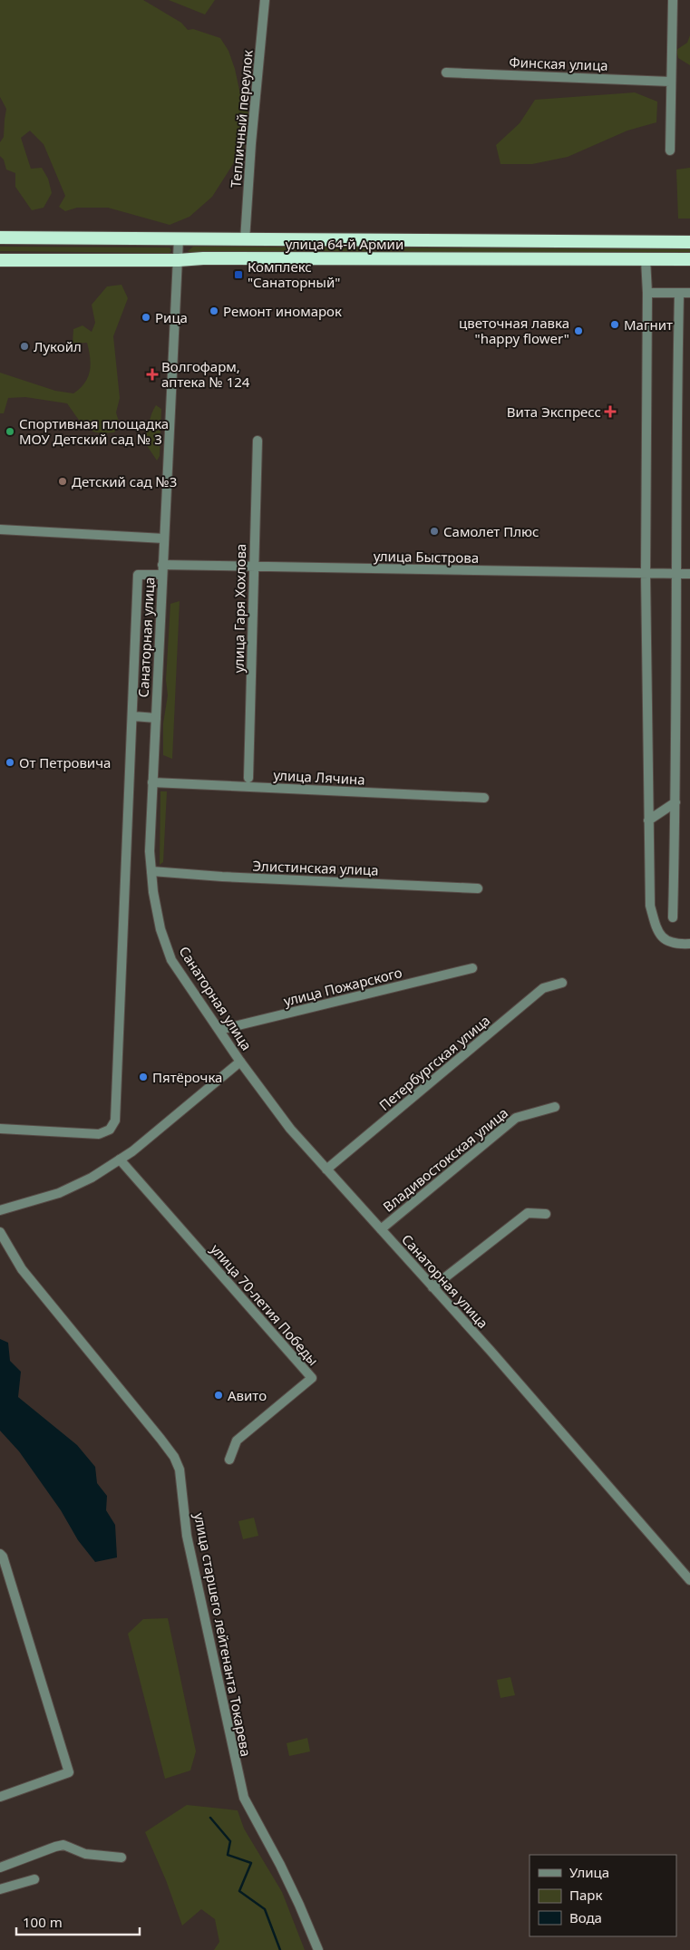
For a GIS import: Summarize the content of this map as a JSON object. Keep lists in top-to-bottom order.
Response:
{
  "streets": {
    "highway": ["улица 64-й Армии"],
    "street": [
      "Финская улица",
      "Тепличный переулок",
      "улица Быстрова",
      "улица Гаря Хохлова",
      "Санаторная улица",
      "улица Лячина",
      "Элистинская улица",
      "улица Пожарского",
      "Петербургская улица",
      "Владивостокская улица",
      "улица 70-летия Победы",
      "улица старшего лейтенанта Токарева"
    ]
  },
  "crossings": [
    ["Тепличный переулок", "улица 64-й Армии"],
    ["улица 64-й Армии", "Санаторная улица"],
    ["улица Быстрова", "улица Гаря Хохлова"],
    ["улица Быстрова", "Санаторная улица"],
    ["Санаторная улица", "улица Лячина"],
    ["Санаторная улица", "Элистинская улица"],
    ["Санаторная улица", "улица Пожарского"],
    ["Санаторная улица", "Петербургская улица"],
    ["Санаторная улица", "Владивостокская улица"]
  ],
  "places": {
    "transit": ["Комплекс \"Санаторный\""],
    "other": [
      "Ремонт иномарок",
      "Рица",
      "Магнит",
      "цветочная лавка \"happy flower\"",
      "Лукойл",
      "Спортивная площадка МОУ Детский сад № 3",
      "Детский сад №3",
      "Самолет Плюс",
      "От Петровича",
      "Пятёрочка",
      "Авито"
    ],
    "health": ["Волгофарм, аптека № 124", "Вита Экспресс"]
  },
  "legend": ["Улица", "Парк", "Вода"],
  "scale_bar": "100 m"
}
